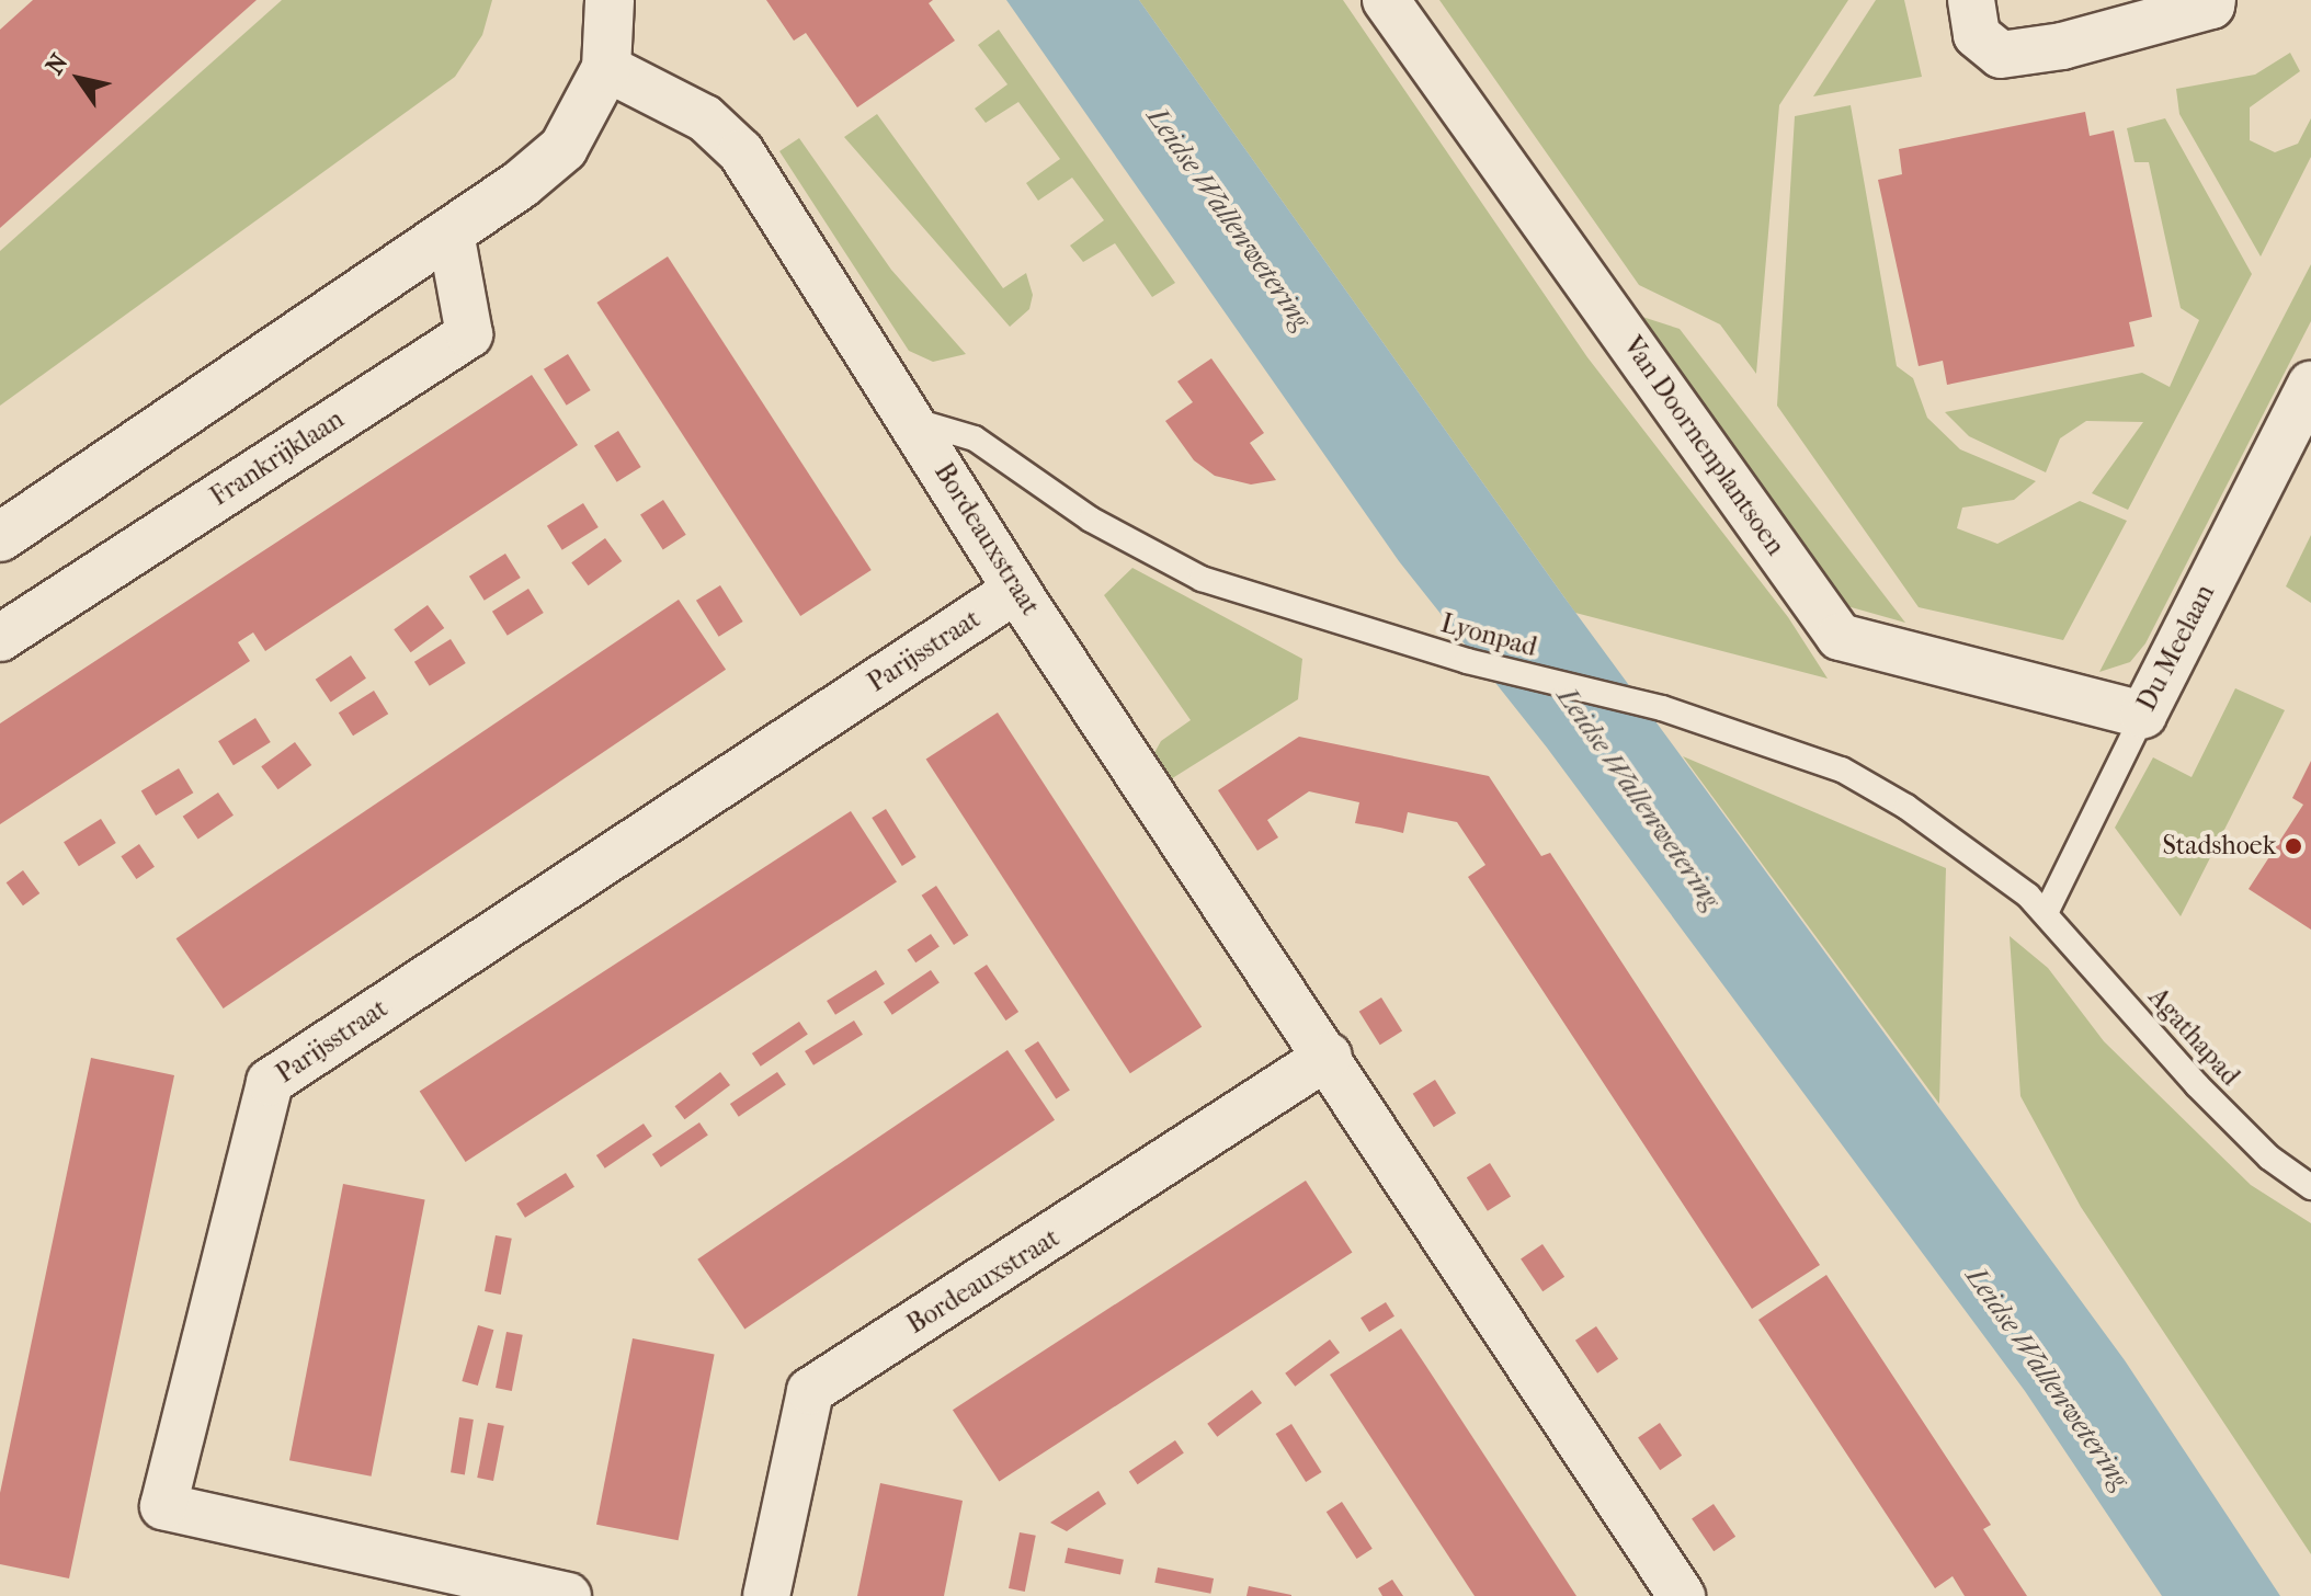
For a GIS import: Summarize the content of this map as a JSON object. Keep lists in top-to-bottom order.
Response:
{
  "streets": {
    "street": [
      "Van Doornenplantsoen",
      "Frankrijklaan",
      "Bordeauxstraat",
      "Du Meelaan",
      "Parijsstraat"
    ],
    "lane": ["Lyonpad", "Agathapad"]
  },
  "crossings": [
    ["Van Doornenplantsoen", "Du Meelaan"],
    ["Bordeauxstraat", "Lyonpad"],
    ["Bordeauxstraat", "Parijsstraat"],
    ["Lyonpad", "Du Meelaan"],
    ["Lyonpad", "Agathapad"],
    ["Du Meelaan", "Agathapad"]
  ],
  "water": ["Leidse Wallenwetering"],
  "places": ["Stadshoek"],
  "north": "top left"
}
